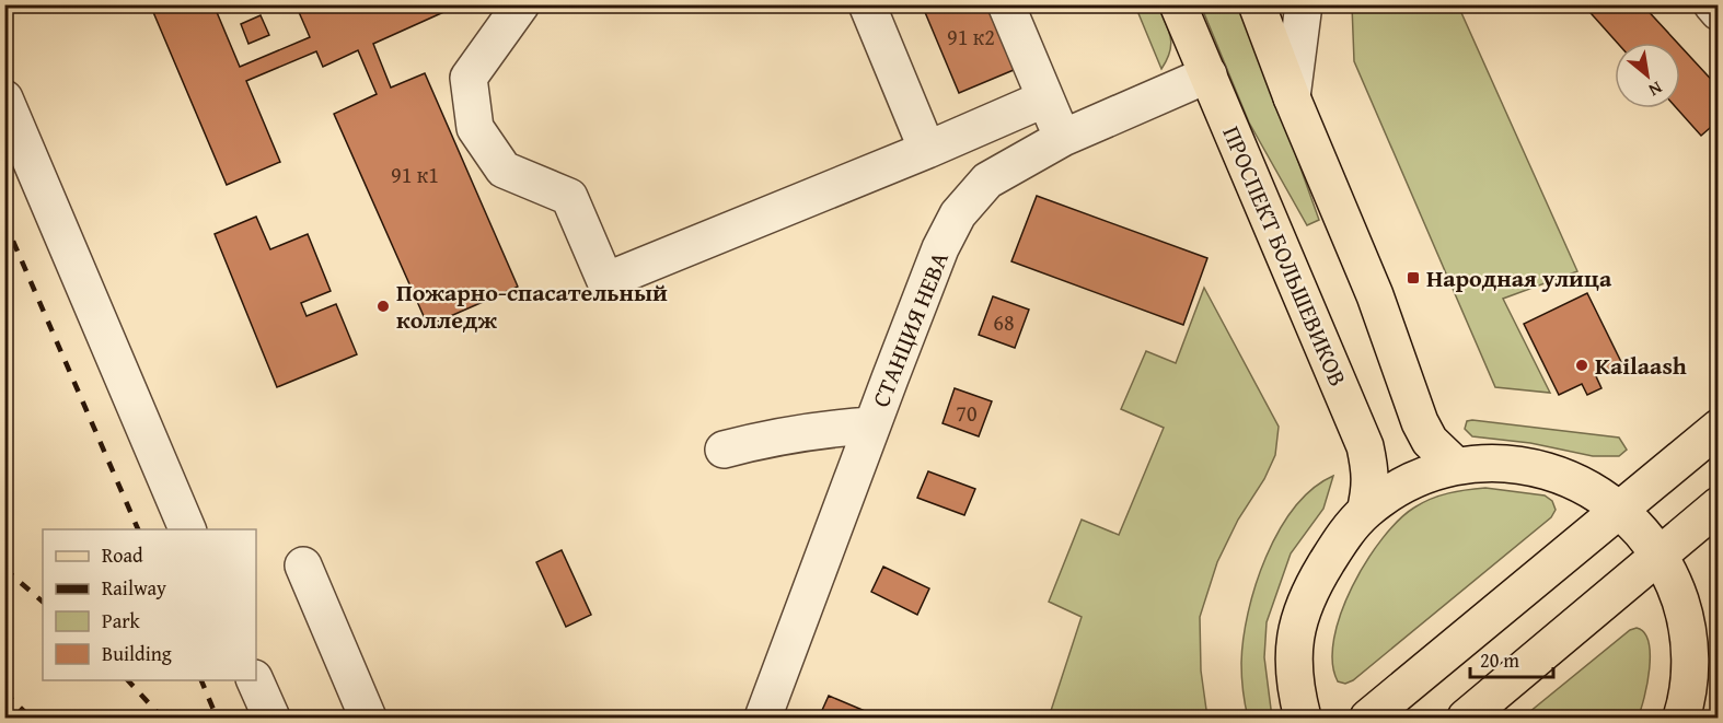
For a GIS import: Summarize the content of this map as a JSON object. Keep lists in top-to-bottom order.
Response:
{
  "streets": {
    "main road": ["ПРОСПЕКТ БОЛЬШЕВИКОВ"],
    "street": ["СТАНЦИЯ НЕВА"]
  },
  "crossings": [
    ["ПРОСПЕКТ БОЛЬШЕВИКОВ", "СТАНЦИЯ НЕВА"]
  ],
  "places": {
    "transit": ["Народная улица"],
    "other": ["Пожарно-спасательный колледж", "Kailaash"]
  },
  "house_numbers": [
    "91 к2",
    "91 к1",
    "68",
    "70"
  ],
  "legend": [
    "Road",
    "Railway",
    "Park",
    "Building"
  ],
  "scale_bar": "20 m",
  "north": "bottom right"
}
